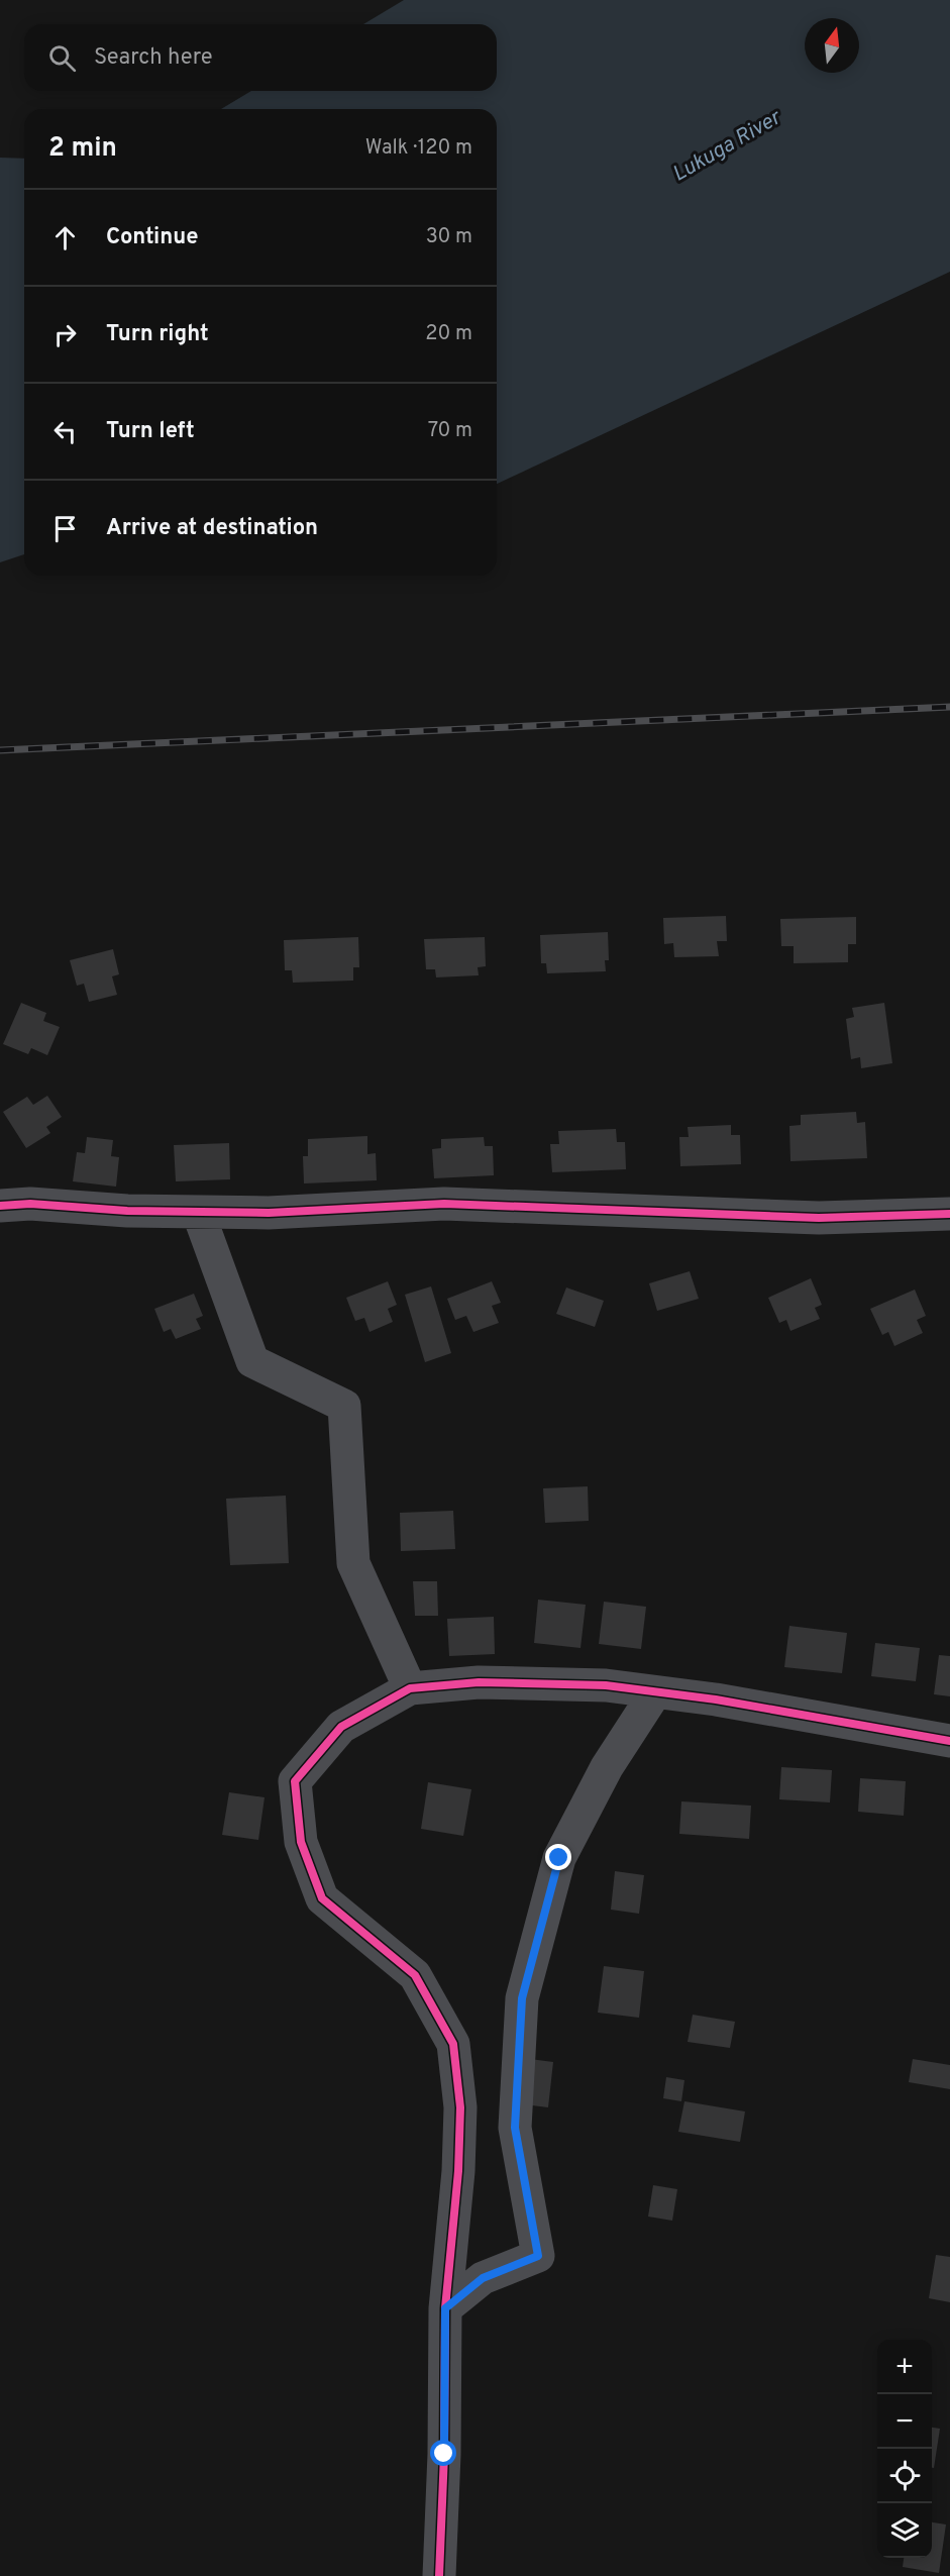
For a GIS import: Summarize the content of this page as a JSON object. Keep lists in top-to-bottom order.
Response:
{
  "water": ["Lukuga River"],
  "north": "top",
  "page": {
    "search": "Search here",
    "heading": ["2 min", "Walk · 120 m"],
    "list": [
      ["Continue", "30 m"],
      ["Turn right", "20 m"],
      ["Turn left", "70 m"],
      "Arrive at destination"
    ],
    "map_buttons": ["+", "−"]
  }
}
